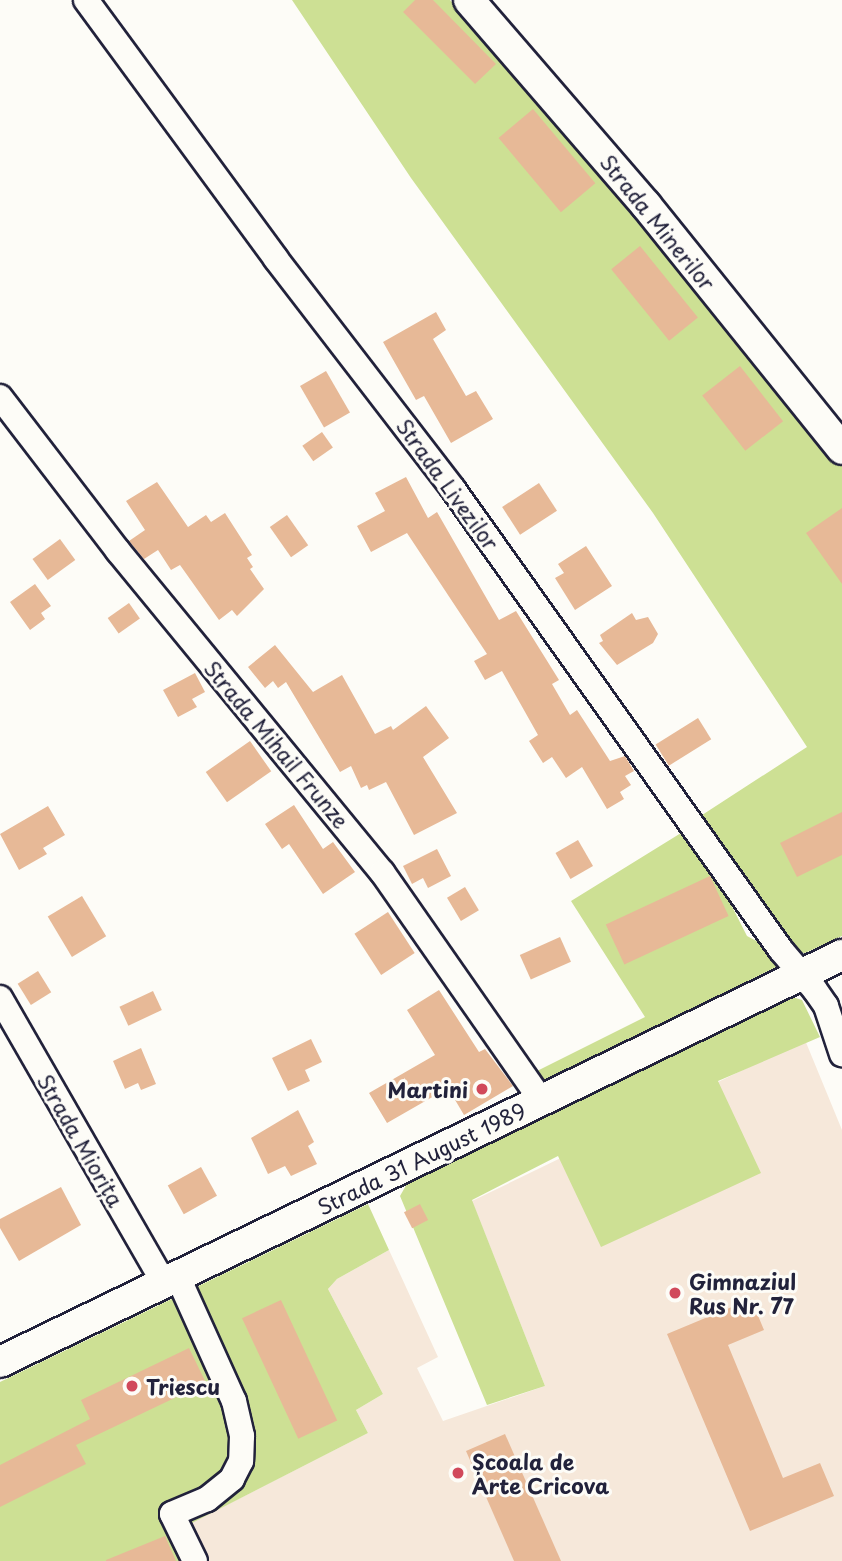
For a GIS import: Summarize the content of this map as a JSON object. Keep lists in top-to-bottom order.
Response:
{
  "streets": {
    "street": [
      "Strada Minerilor",
      "Strada Livezilor",
      "Strada Mihail Frunze",
      "Strada Miorița",
      "Strada 31 August 1989"
    ]
  },
  "crossings": [
    ["Strada Livezilor", "Strada 31 August 1989"],
    ["Strada Mihail Frunze", "Strada 31 August 1989"],
    ["Strada Miorița", "Strada 31 August 1989"]
  ],
  "places": [
    "Martini",
    "Gimnaziul Rus Nr. 77",
    "Triescu",
    "Școala de Arte Cricova"
  ]
}
